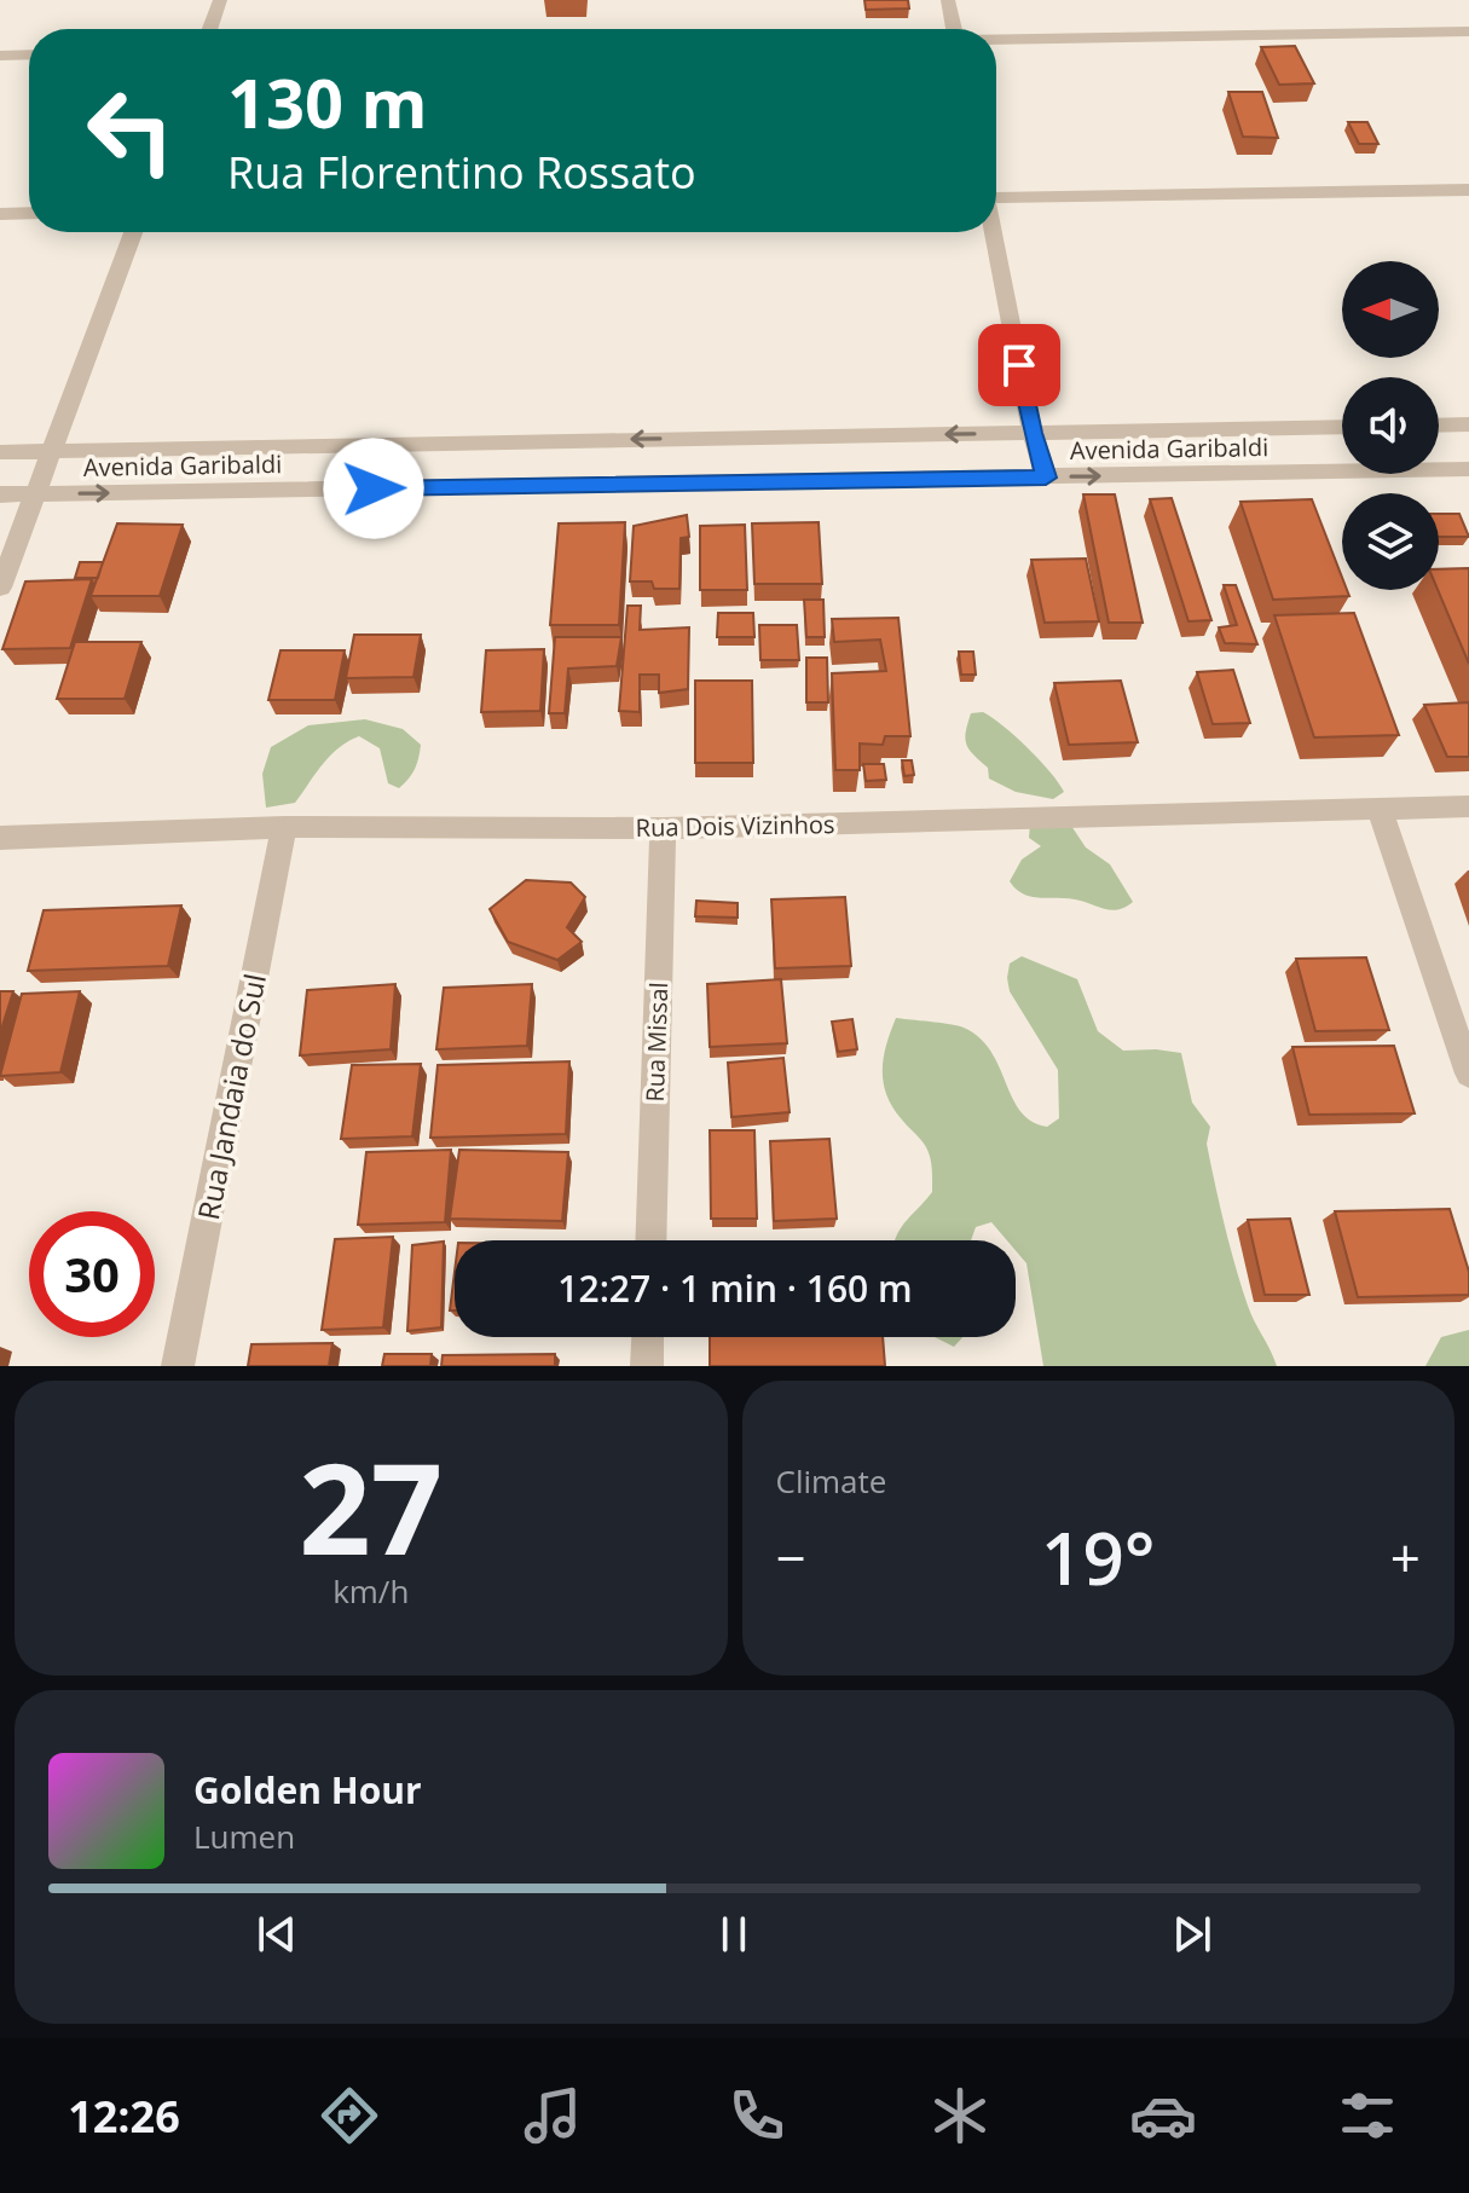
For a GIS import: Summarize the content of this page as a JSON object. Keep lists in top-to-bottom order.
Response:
{
  "streets": {
    "street": [
      "Avenida Garibaldi",
      "Rua Dois Vizinhos",
      "Rua Missal",
      "Rua Jandaia do Sul"
    ]
  },
  "crossings": [
    ["Rua Dois Vizinhos", "Rua Missal"],
    ["Rua Dois Vizinhos", "Rua Jandaia do Sul"]
  ],
  "north": "left",
  "page": {
    "turn": ["130 m", "Rua Florentino Rossato"],
    "limit": "30",
    "trip": "12:27 · 1 min · 160 m",
    "tile": [
      ["27", "km/h"],
      "Climate"
    ],
    "heat": ["−", "19°", "+"],
    "song": ["Golden Hour", "Lumen"],
    "tabs": "12:26"
  }
}
